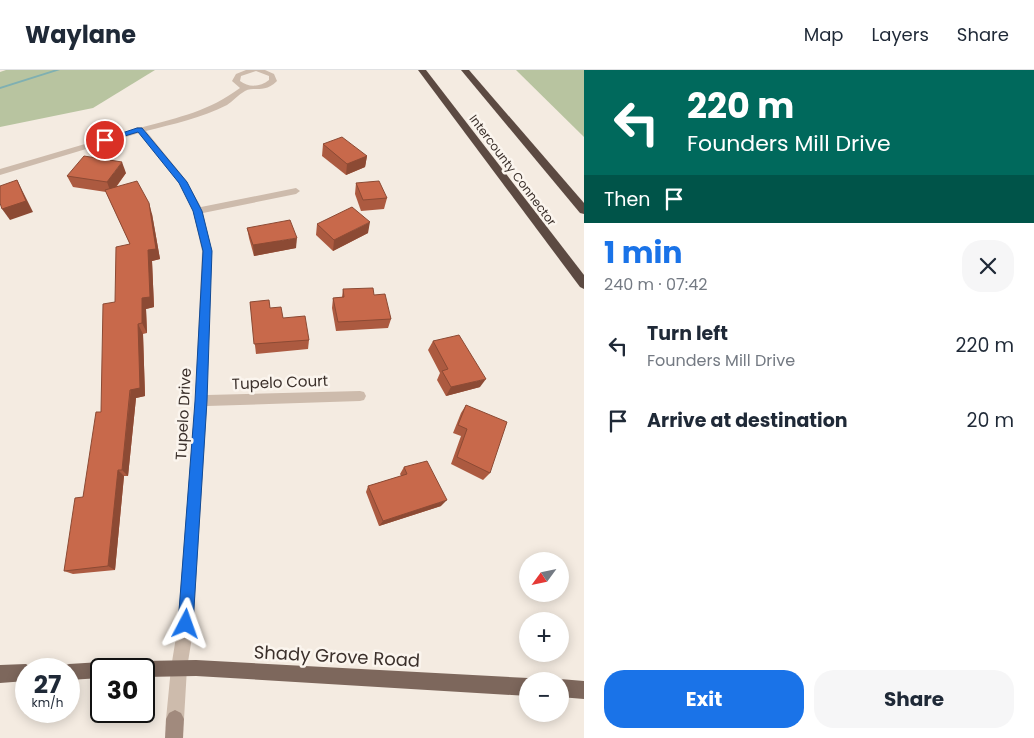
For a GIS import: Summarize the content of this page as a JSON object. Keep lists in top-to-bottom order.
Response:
{
  "streets": {
    "highway": ["Intercounty Connector"],
    "main road": ["Shady Grove Road"],
    "street": ["Tupelo Court", "Tupelo Drive"]
  },
  "crossings": [
    ["Tupelo Court", "Tupelo Drive"],
    ["Tupelo Drive", "Shady Grove Road"]
  ],
  "north": "bottom left",
  "page": {
    "header": "Waylane",
    "nav": ["Map", "Layers", "Share"],
    "turn": ["220 m", "Founders Mill Drive"],
    "then": "Then",
    "heading": ["1 min", "240 m · 07:42"],
    "list": [
      {
        "name": "Turn left",
        "note": "Founders Mill Drive",
        "value": "220 m"
      },
      {
        "name": "Arrive at destination",
        "value": "20 m"
      }
    ],
    "map_buttons": ["+", "−"],
    "speed": "27 km/h",
    "limit": "30",
    "buttons": ["Exit", "Share"]
  }
}
